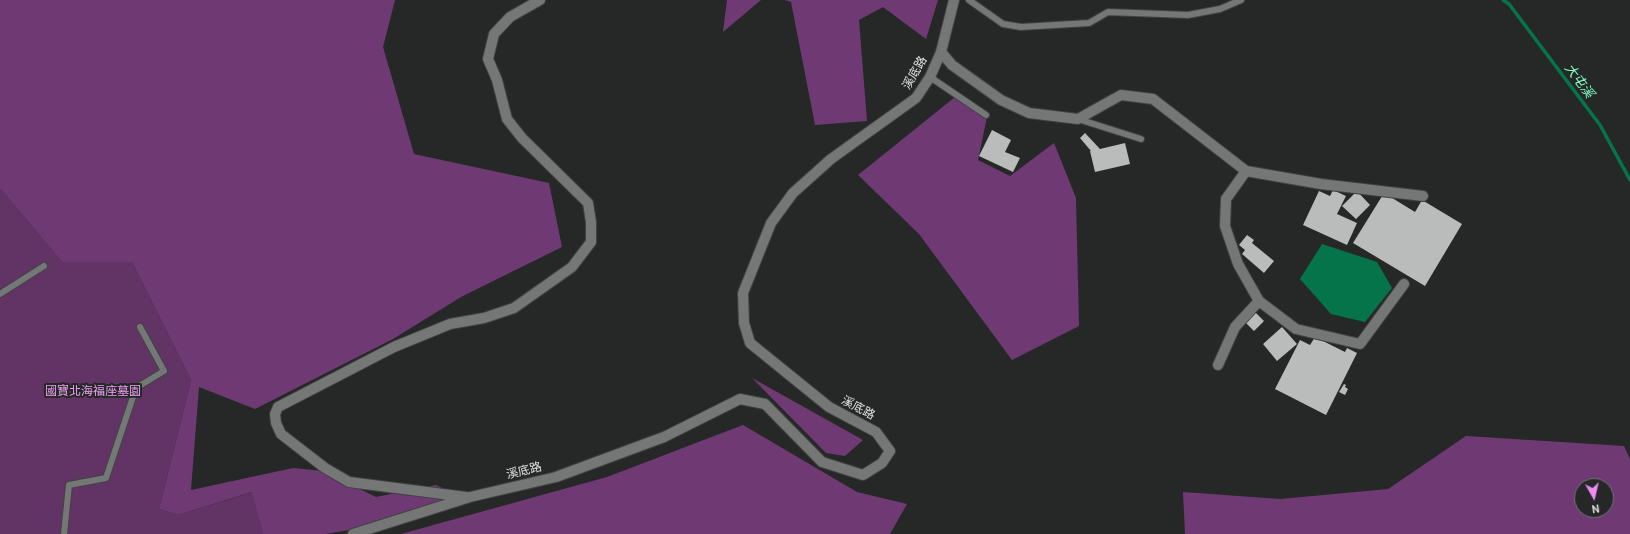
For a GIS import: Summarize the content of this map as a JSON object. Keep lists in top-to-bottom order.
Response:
{
  "streets": {
    "street": ["溪底路"]
  },
  "water": ["大屯溪"],
  "parks": ["國寶北海福座墓園"],
  "north": "bottom"
}
